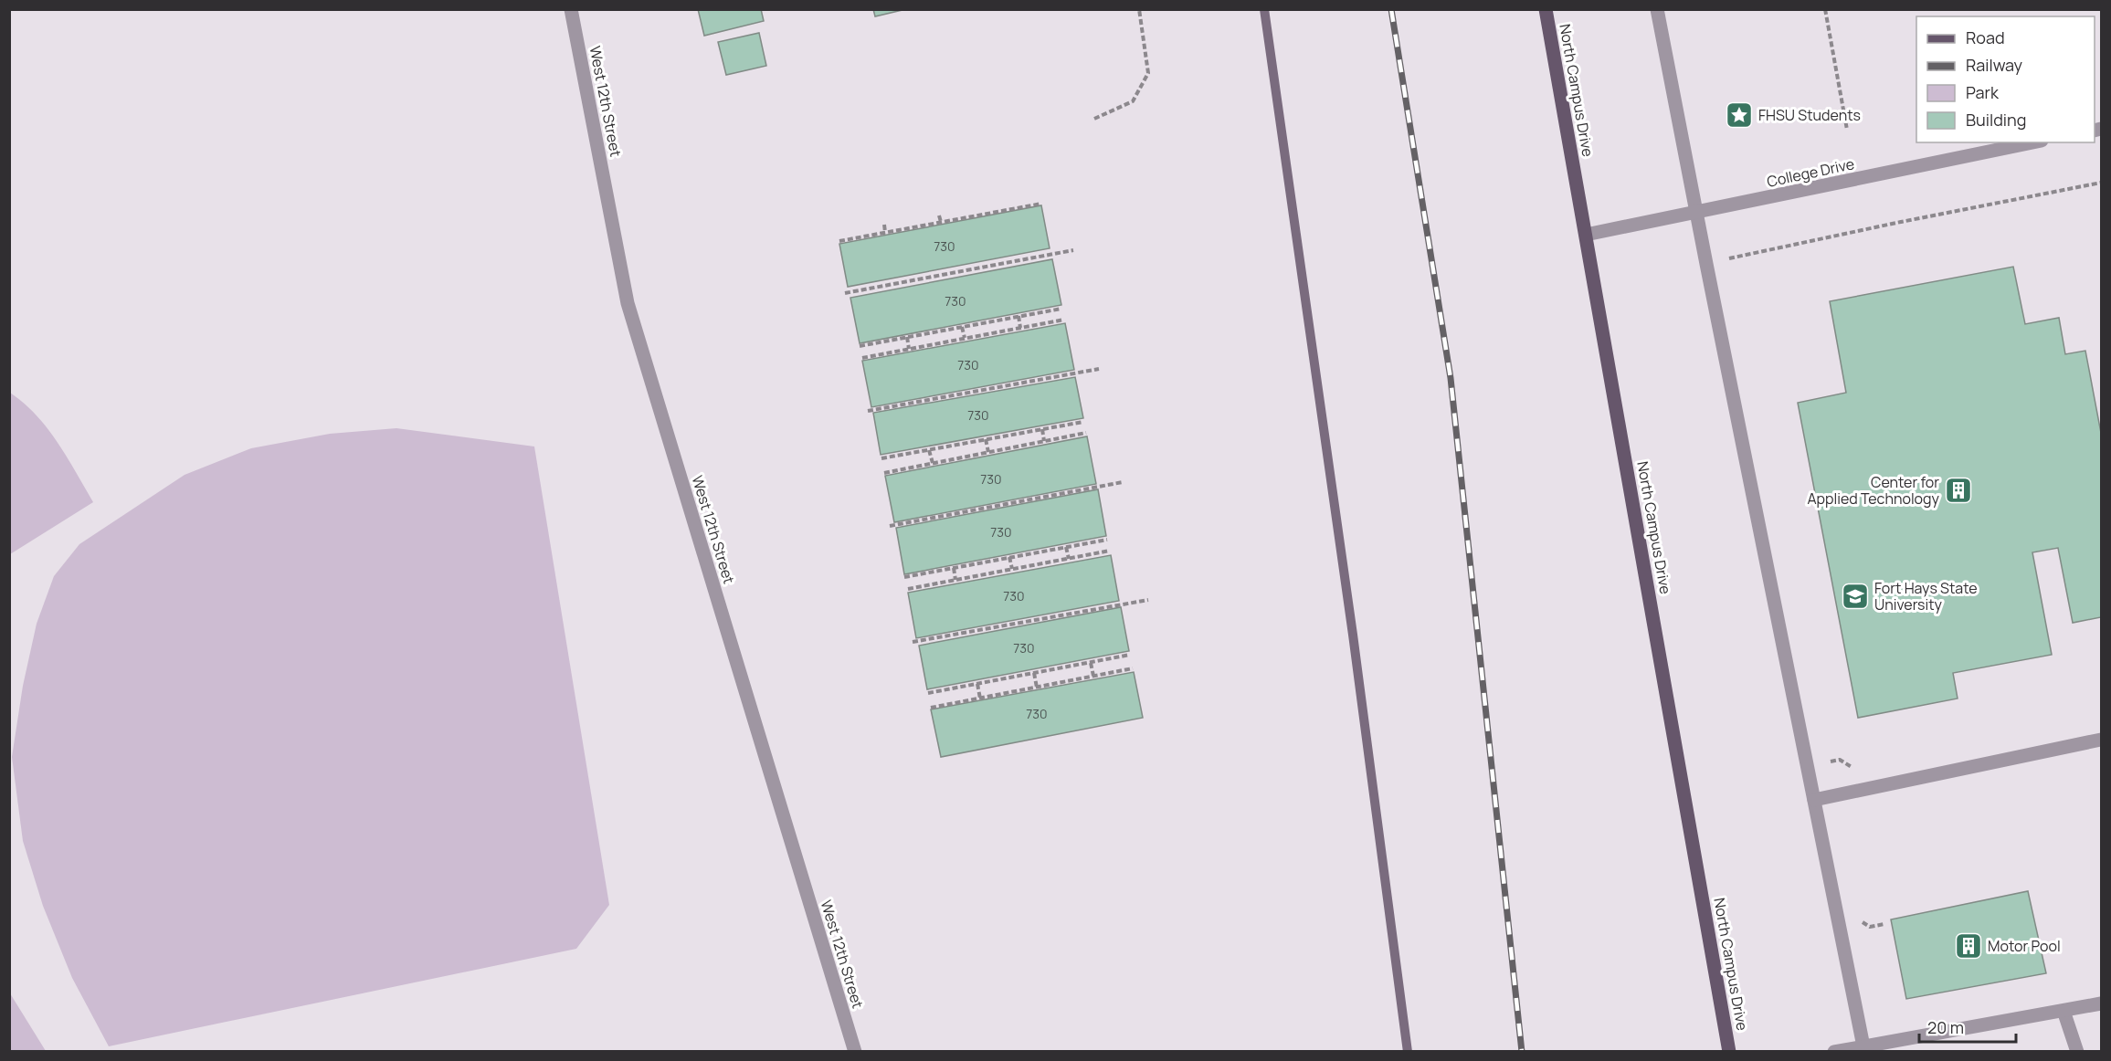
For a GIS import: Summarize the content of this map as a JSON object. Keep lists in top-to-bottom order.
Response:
{
  "streets": {
    "main road": ["North Campus Drive"],
    "street": ["West 12th Street", "College Drive"]
  },
  "crossings": [
    ["North Campus Drive", "College Drive"]
  ],
  "places": {
    "place": ["FHSU Students"],
    "building": ["Center for Applied Technology", "Motor Pool"],
    "school or university": ["Fort Hays State University"]
  },
  "house_numbers": [
    "730",
    "730",
    "730",
    "730",
    "730",
    "730",
    "730",
    "730",
    "730"
  ],
  "legend": [
    "Road",
    "Railway",
    "Park",
    "Building"
  ],
  "scale_bar": "20 m"
}
